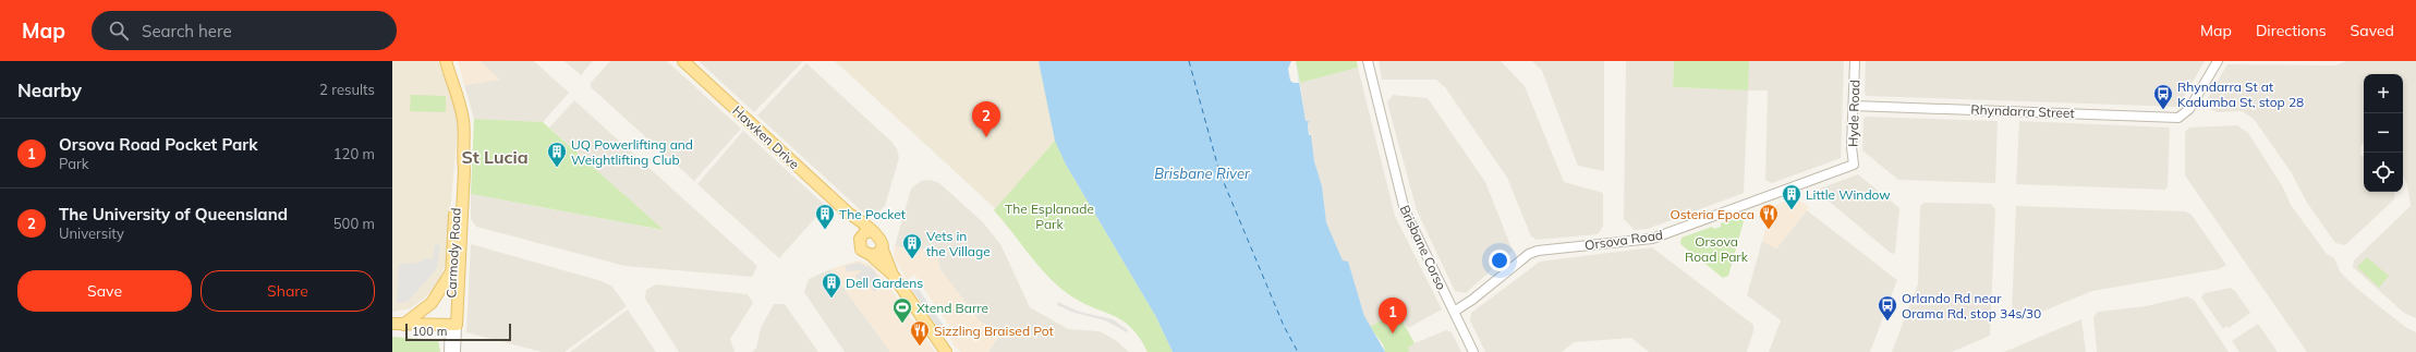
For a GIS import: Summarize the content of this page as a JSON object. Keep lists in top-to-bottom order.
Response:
{
  "streets": {
    "main road": ["Hawken Drive", "Carmody Road"],
    "street": [
      "Rhyndarra Street",
      "Hyde Road",
      "Orsova Road",
      "Brisbane Corso"
    ]
  },
  "crossings": [
    ["Rhyndarra Street", "Hyde Road"],
    ["Hyde Road", "Orsova Road"],
    ["Orsova Road", "Brisbane Corso"]
  ],
  "districts": ["St Lucia"],
  "water": ["Brisbane River"],
  "parks": ["The Esplanade Park", "Orsova Road Park"],
  "places": {
    "bus stop": ["Rhyndarra St at Kadumba St, stop 28", "Orlando Rd near Orama Rd, stop 34s/30"],
    "building": [
      "UQ Powerlifting and Weightlifting Club",
      "Little Window",
      "The Pocket",
      "Vets in the Village",
      "Dell Gardens"
    ],
    "restaurant": ["Osteria Epoca", "Sizzling Braised Pot"],
    "sports": ["Xtend Barre"]
  },
  "scale_bar": "100 m",
  "page": {
    "header": "Map",
    "search": "Search here",
    "nav": ["Map", "Directions", "Saved"],
    "heading": ["Nearby", "2 results"],
    "map_buttons": ["+", "−"],
    "pins": ["2", "1"],
    "list": [
      {
        "mark": "1",
        "name": "Orsova Road Pocket Park",
        "note": "Park",
        "value": "120 m"
      },
      {
        "mark": "2",
        "name": "The University of Queensland",
        "note": "University",
        "value": "500 m"
      }
    ],
    "buttons": ["Save", "Share"],
    "scale": "100 m"
  }
}
